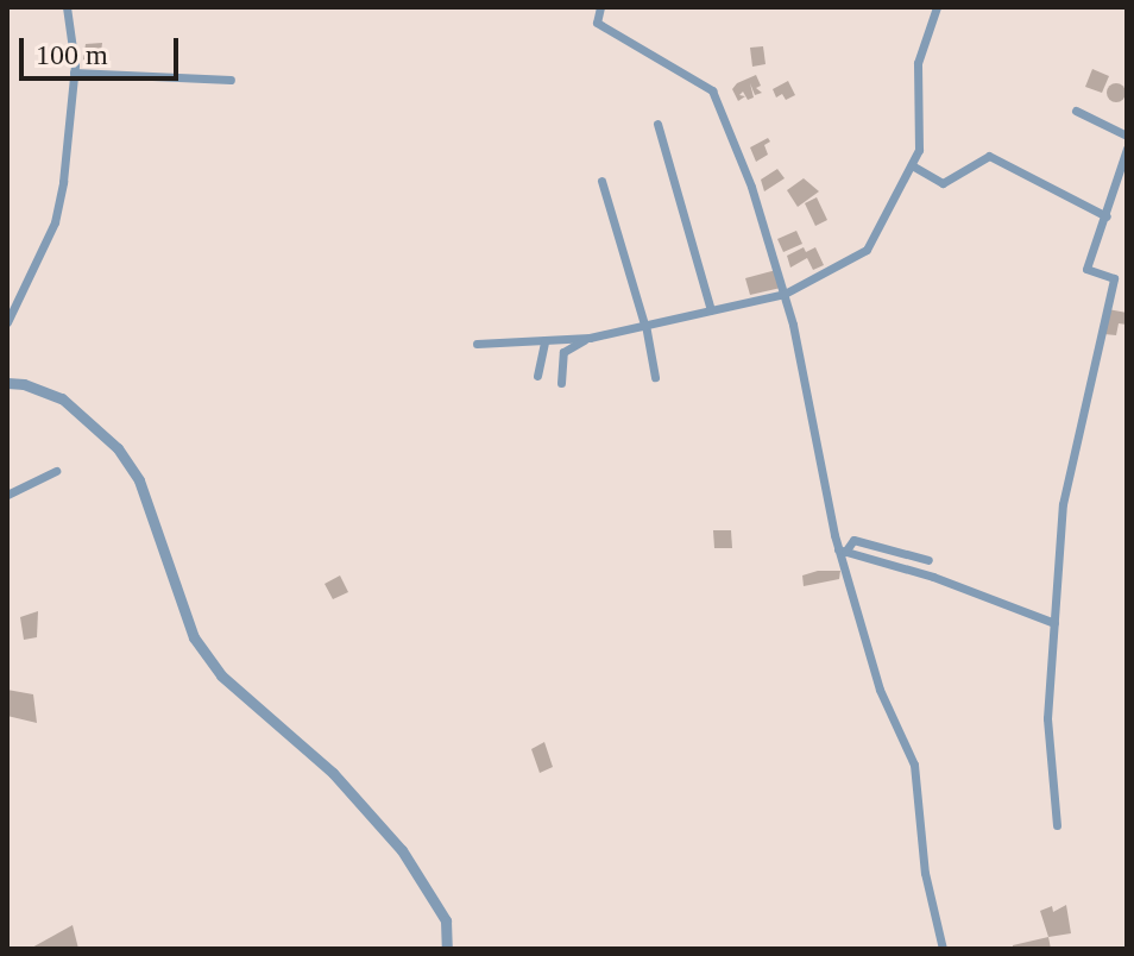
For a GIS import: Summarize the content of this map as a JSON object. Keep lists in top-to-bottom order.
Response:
{
  "scale_bar": "100 m"
}
